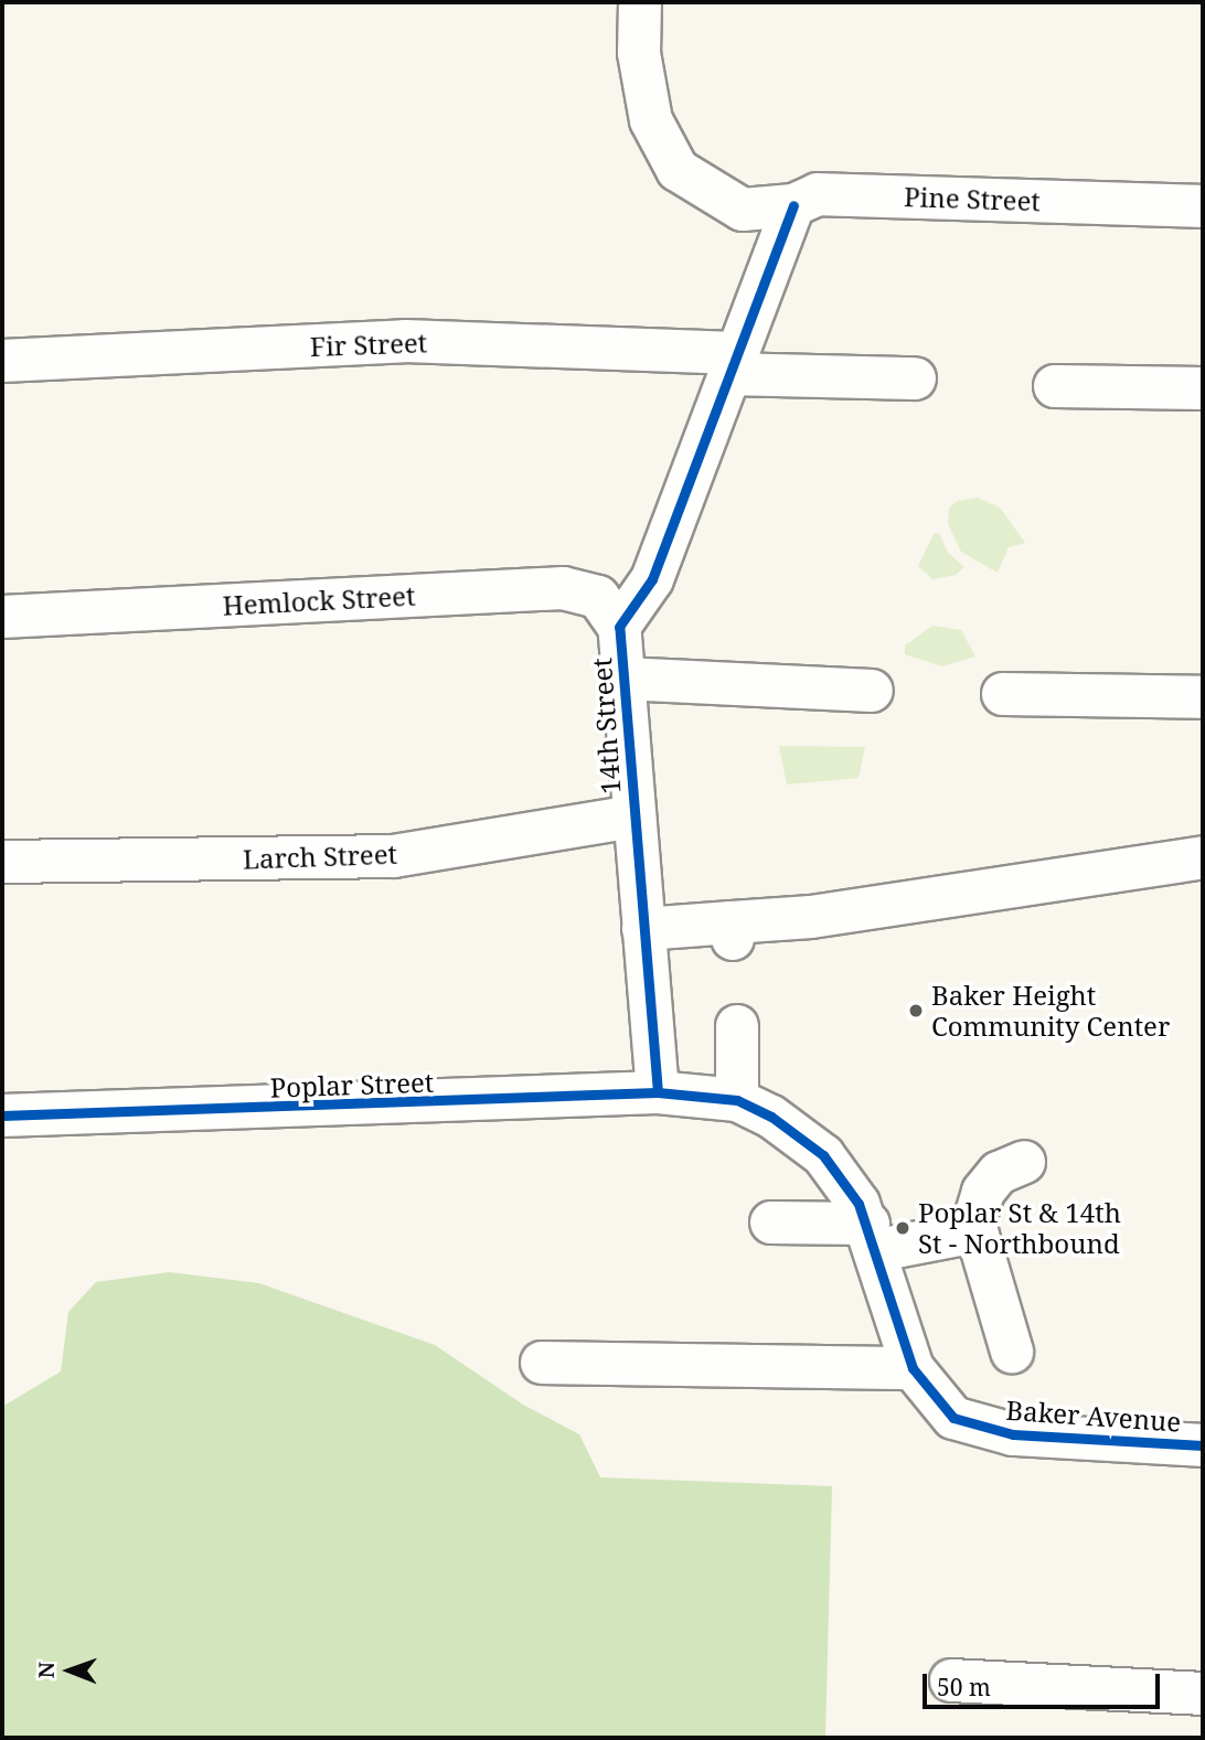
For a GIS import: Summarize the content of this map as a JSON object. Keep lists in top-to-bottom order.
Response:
{
  "streets": {
    "street": [
      "Pine Street",
      "Fir Street",
      "Hemlock Street",
      "14th Street",
      "Larch Street",
      "Poplar Street",
      "Baker Avenue"
    ]
  },
  "crossings": [
    ["Pine Street", "14th Street"],
    ["Fir Street", "14th Street"],
    ["Hemlock Street", "14th Street"],
    ["14th Street", "Larch Street"],
    ["14th Street", "Poplar Street"],
    ["14th Street", "Baker Avenue"],
    ["Poplar Street", "Baker Avenue"]
  ],
  "places": ["Baker Height Community Center", "Poplar St & 14th St - Northbound"],
  "scale_bar": "50 m",
  "north": "left"
}
